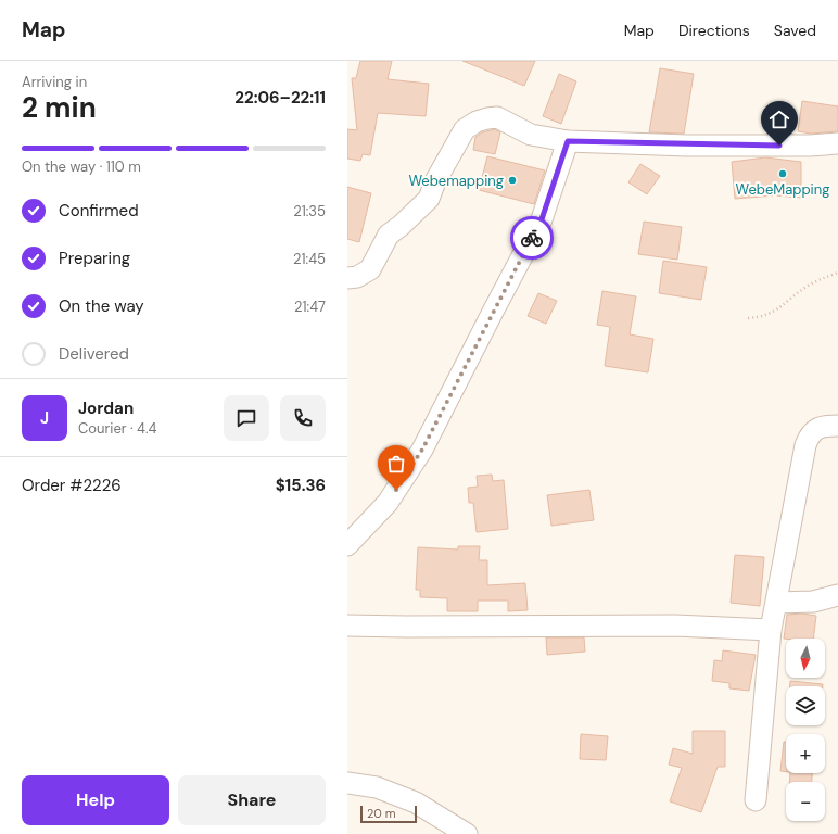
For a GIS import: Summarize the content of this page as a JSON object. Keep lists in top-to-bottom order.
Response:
{
  "places": ["WebeMapping", "Webemapping"],
  "scale_bar": "20 m",
  "north": "bottom",
  "page": {
    "header": "Map",
    "nav": ["Map", "Directions", "Saved"],
    "heading": ["2 min", "Arriving in", "22:06–22:11"],
    "panel": [
      "Jordan",
      "Courier · 4.4",
      "Order #2226",
      "$15.36"
    ],
    "bar": "On the way · 110 m",
    "list": [
      ["Confirmed", "21:35"],
      ["Preparing", "21:45"],
      ["On the way", "21:47"],
      "Delivered"
    ],
    "round": "J",
    "map_buttons": ["+", "−"],
    "buttons": ["Help", "Share"],
    "scale": "20 m"
  }
}
